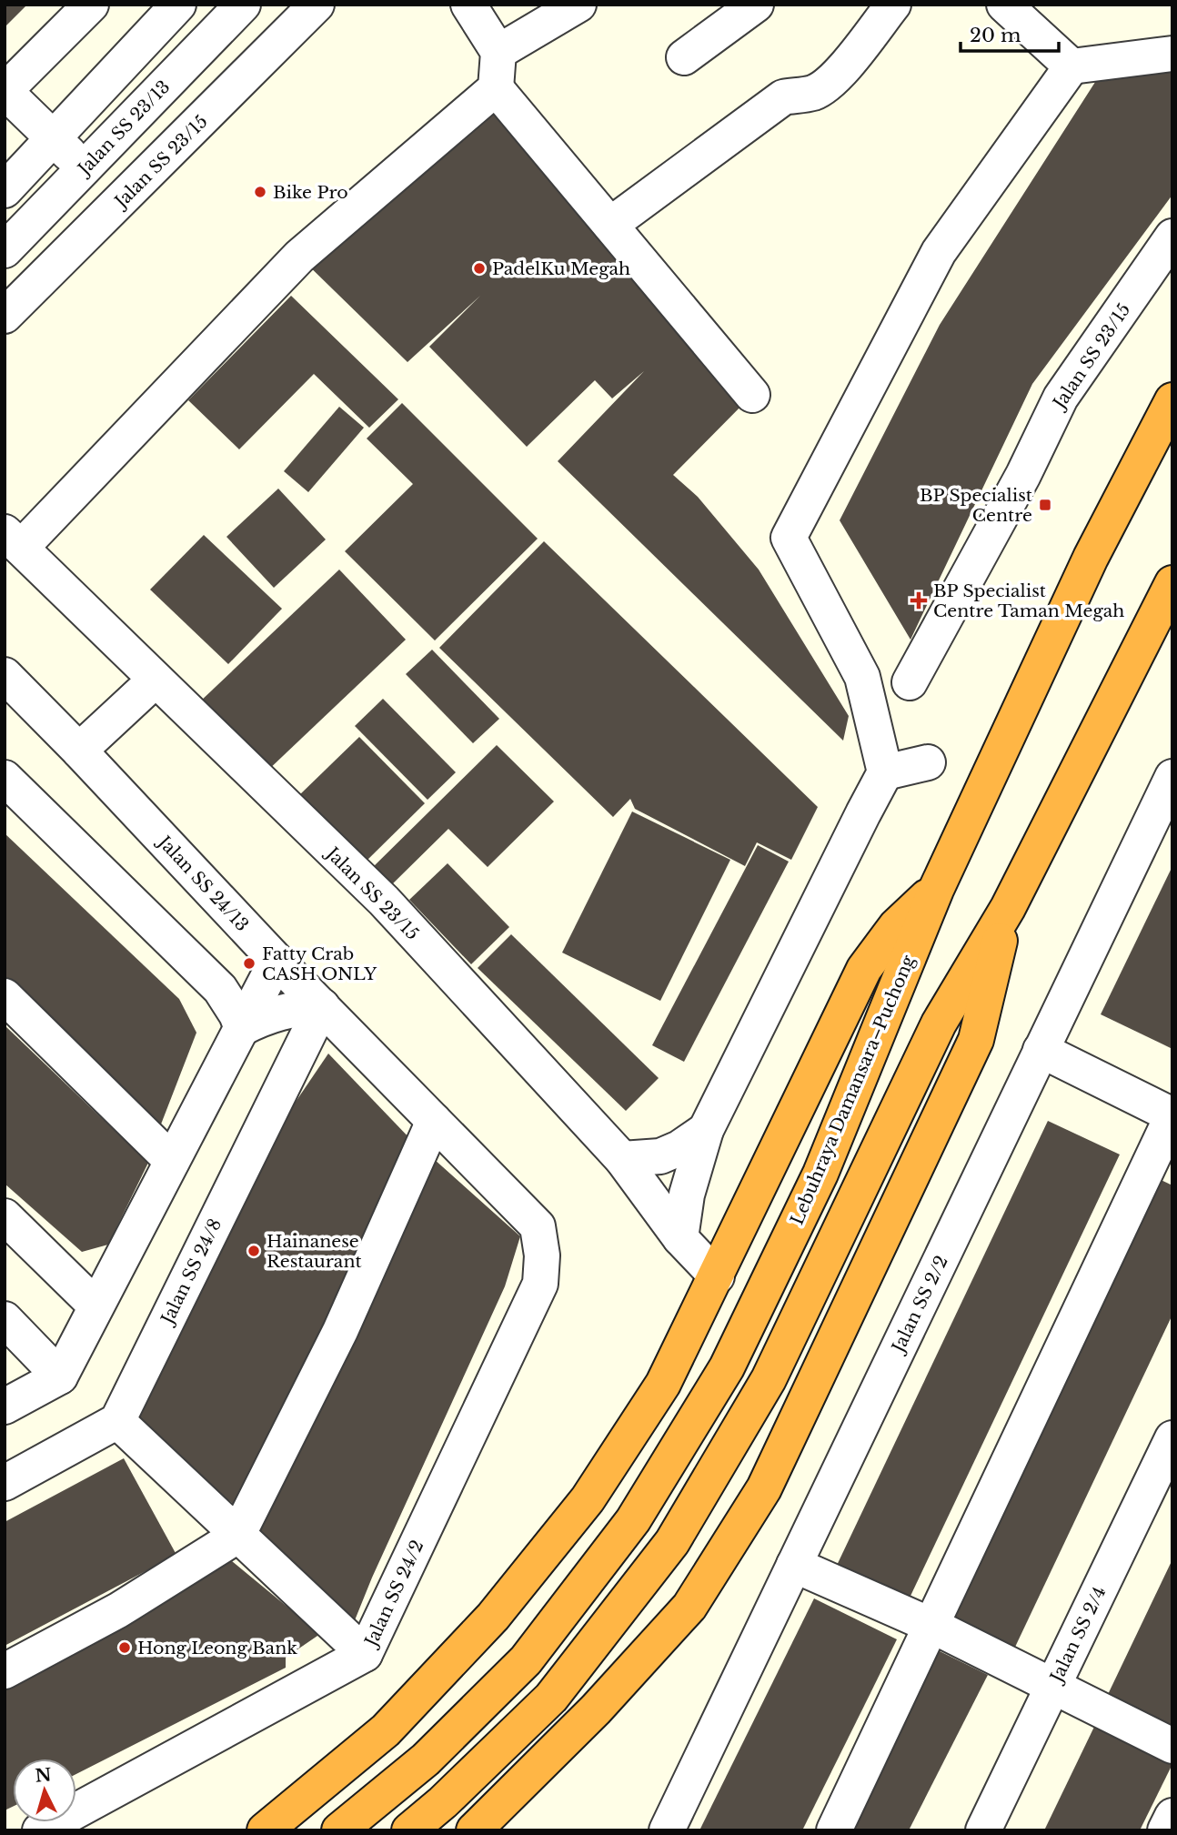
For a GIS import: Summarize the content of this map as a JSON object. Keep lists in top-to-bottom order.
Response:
{
  "streets": {
    "highway": ["Lebuhraya Damansara–Puchong"],
    "street": [
      "Jalan SS 23/13",
      "Jalan SS 23/15",
      "Jalan SS 24/13",
      "Jalan SS 24/8",
      "Jalan SS 2/2",
      "Jalan SS 24/2",
      "Jalan SS 2/4"
    ]
  },
  "crossings": [
    ["Jalan SS 24/13", "Jalan SS 24/8"],
    ["Jalan SS 24/13", "Jalan SS 24/2"]
  ],
  "places": {
    "other": [
      "Bike Pro",
      "PadelKu Megah",
      "Fatty Crab CASH ONLY",
      "Hainanese Restaurant",
      "Hong Leong Bank"
    ],
    "transit": ["BP Specialist Centre"],
    "health": ["BP Specialist Centre Taman Megah"]
  },
  "scale_bar": "20 m",
  "north": "top"
}
